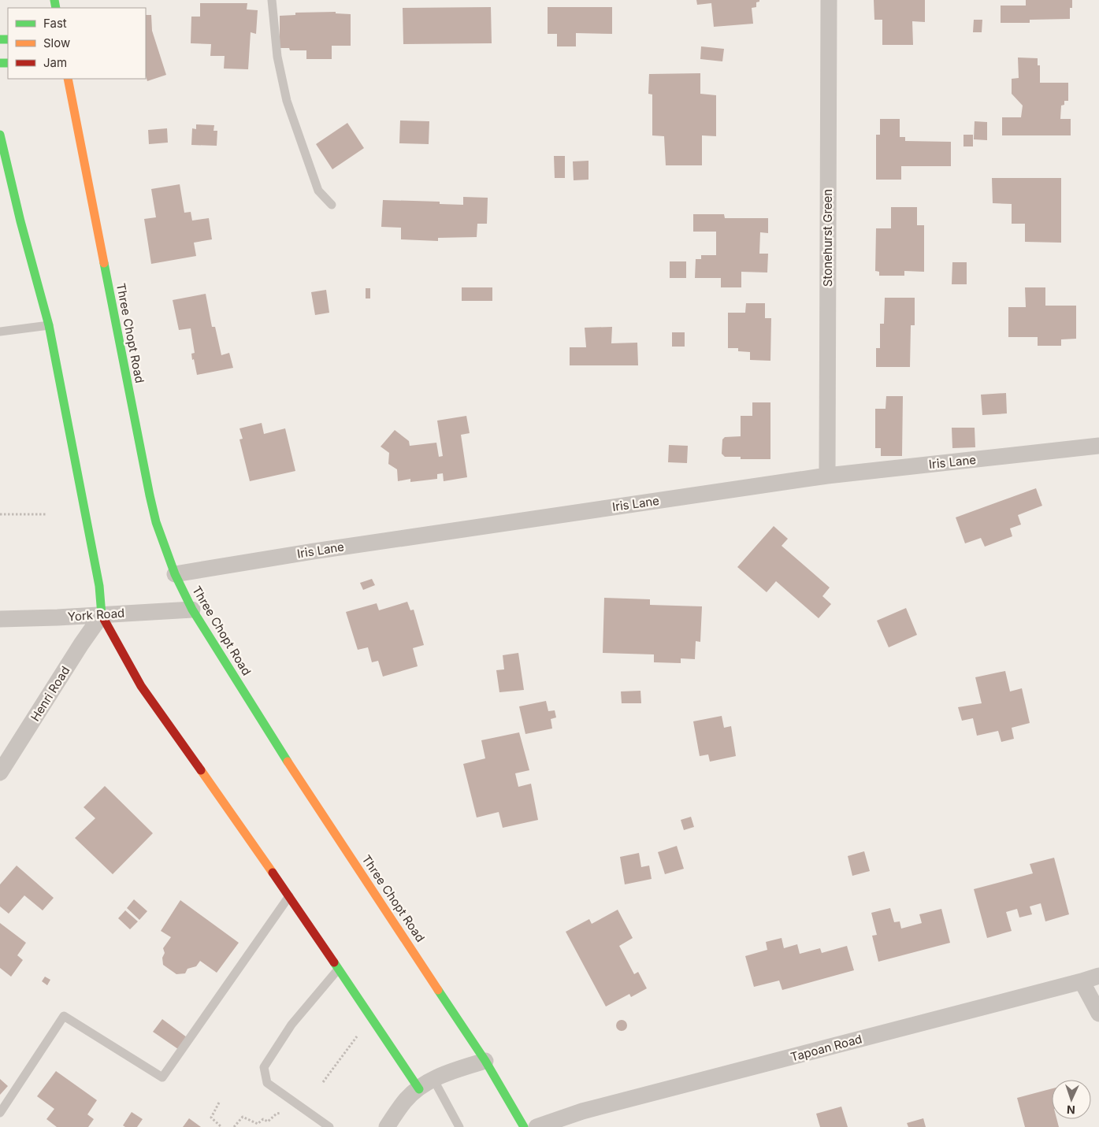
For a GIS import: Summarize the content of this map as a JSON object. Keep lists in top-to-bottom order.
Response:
{
  "streets": {
    "main road": ["Three Chopt Road"],
    "street": [
      "Stonehurst Green",
      "Iris Lane",
      "York Road",
      "Henri Road",
      "Tapoan Road"
    ]
  },
  "crossings": [
    ["Stonehurst Green", "Iris Lane"],
    ["Three Chopt Road", "Iris Lane"],
    ["Three Chopt Road", "York Road"],
    ["York Road", "Henri Road"]
  ],
  "legend": ["Fast", "Slow", "Jam"],
  "north": "bottom"
}
